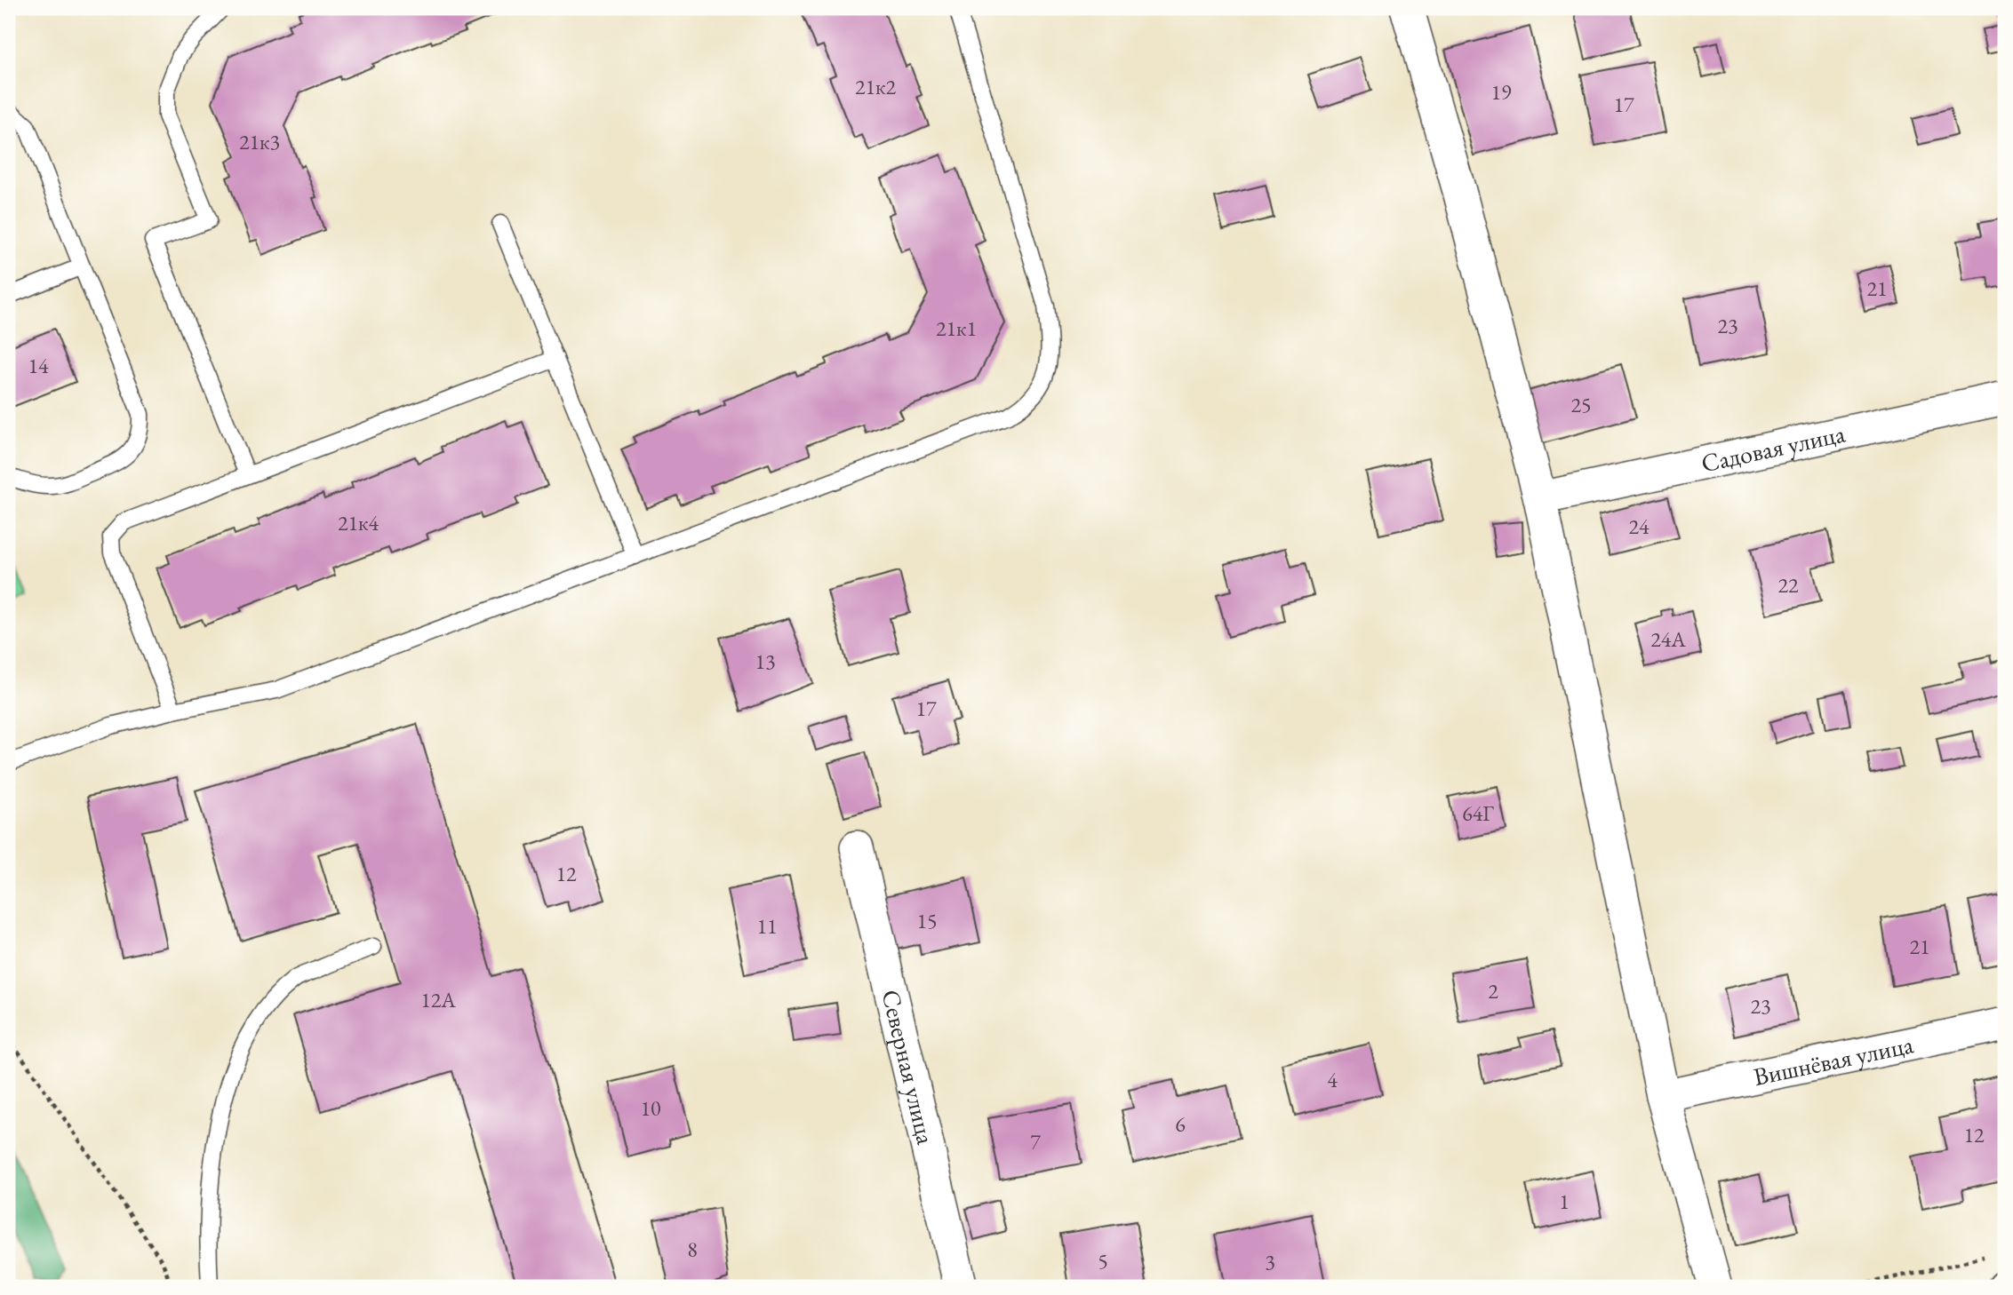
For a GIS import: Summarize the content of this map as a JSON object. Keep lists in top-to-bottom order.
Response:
{
  "streets": {
    "street": ["Садовая улица", "Вишнёвая улица", "Северная улица"]
  },
  "house_numbers": [
    "21к2",
    "19",
    "17",
    "21к3",
    "21",
    "23",
    "21к1",
    "14",
    "25",
    "21к4",
    "24",
    "22",
    "24А",
    "13",
    "17",
    "64Г",
    "12",
    "15",
    "11",
    "21",
    "2",
    "12А",
    "23",
    "4",
    "10",
    "6",
    "12",
    "7",
    "1",
    "8",
    "5",
    "3"
  ]
}
